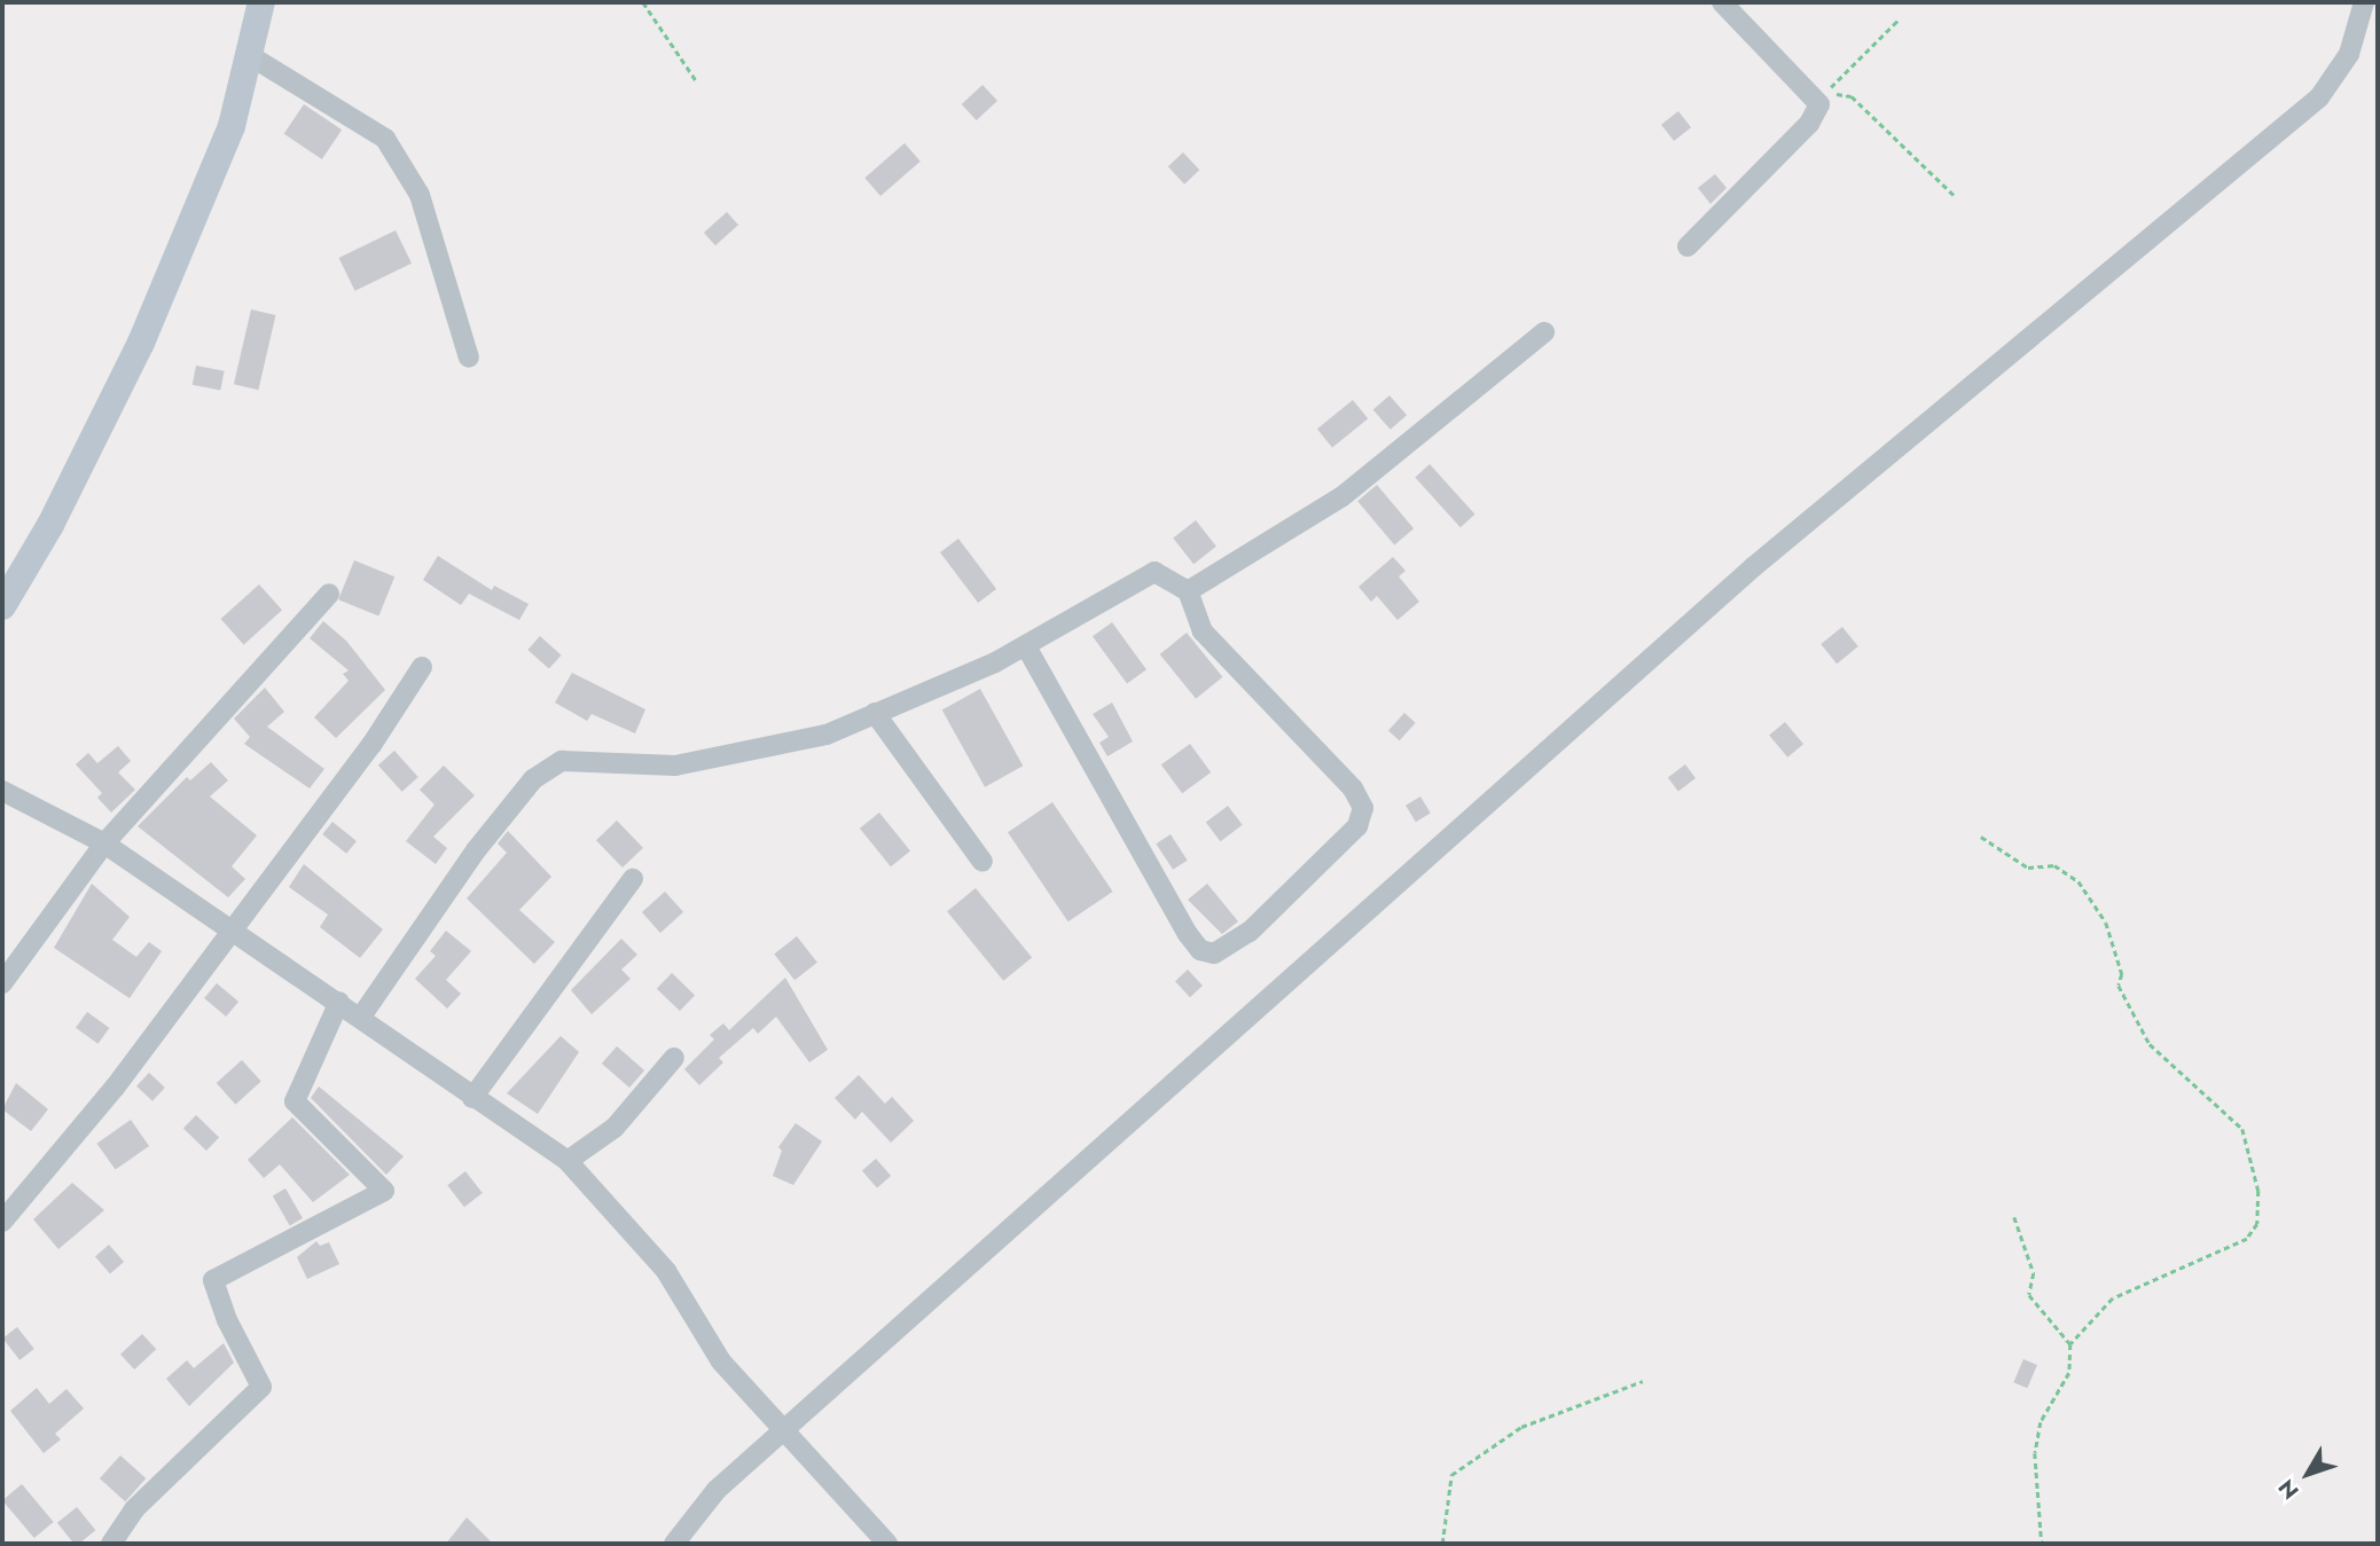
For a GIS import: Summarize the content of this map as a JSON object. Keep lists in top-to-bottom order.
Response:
{
  "north": "bottom left"
}
